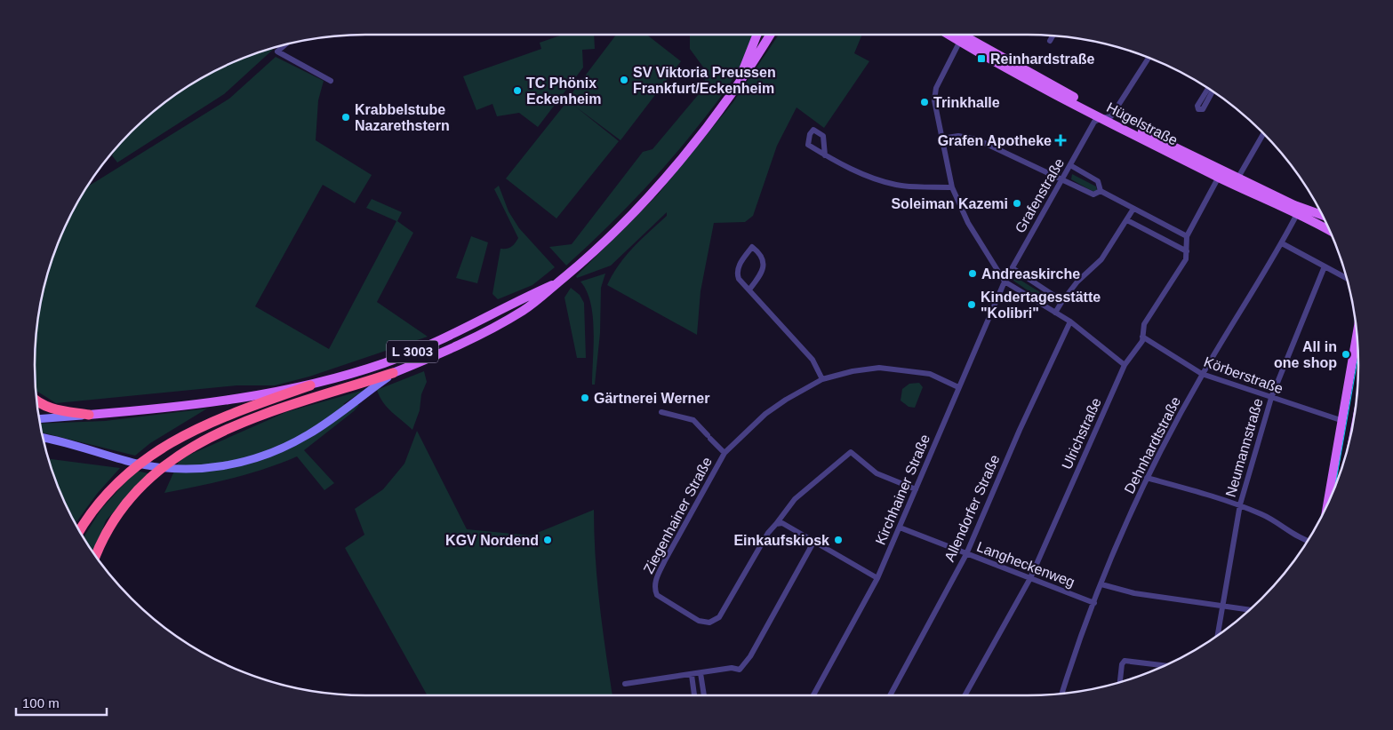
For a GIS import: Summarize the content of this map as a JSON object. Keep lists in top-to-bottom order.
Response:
{
  "streets": {
    "main road": ["Hügelstraße", "L 3003"],
    "street": [
      "Grafenstraße",
      "Körberstraße",
      "Ulrichstraße",
      "Dehnhardtstraße",
      "Neumannstraße",
      "Kirchhainer Straße",
      "Allendorfer Straße",
      "Ziegenhainer Straße",
      "Langheckenweg"
    ]
  },
  "crossings": [
    ["Hügelstraße", "Grafenstraße"],
    ["Hügelstraße", "Ulrichstraße"],
    ["Hügelstraße", "Dehnhardtstraße"],
    ["Grafenstraße", "Kirchhainer Straße"],
    ["Körberstraße", "Ulrichstraße"],
    ["Körberstraße", "Dehnhardtstraße"],
    ["Körberstraße", "Neumannstraße"],
    ["Ulrichstraße", "Langheckenweg"],
    ["Dehnhardtstraße", "Langheckenweg"],
    ["Kirchhainer Straße", "Ziegenhainer Straße"],
    ["Kirchhainer Straße", "Langheckenweg"],
    ["Allendorfer Straße", "Langheckenweg"]
  ],
  "places": {
    "transit": ["Reinhardstraße"],
    "other": [
      "SV Viktoria Preussen Frankfurt/Eckenheim",
      "TC Phönix Eckenheim",
      "Trinkhalle",
      "Krabbelstube Nazarethstern",
      "Soleiman Kazemi",
      "Andreaskirche",
      "Kindertagesstätte \"Kolibri\"",
      "All in one shop",
      "Gärtnerei Werner",
      "KGV Nordend",
      "Einkaufskiosk"
    ],
    "health": ["Grafen Apotheke"]
  },
  "scale_bar": "100 m"
}
